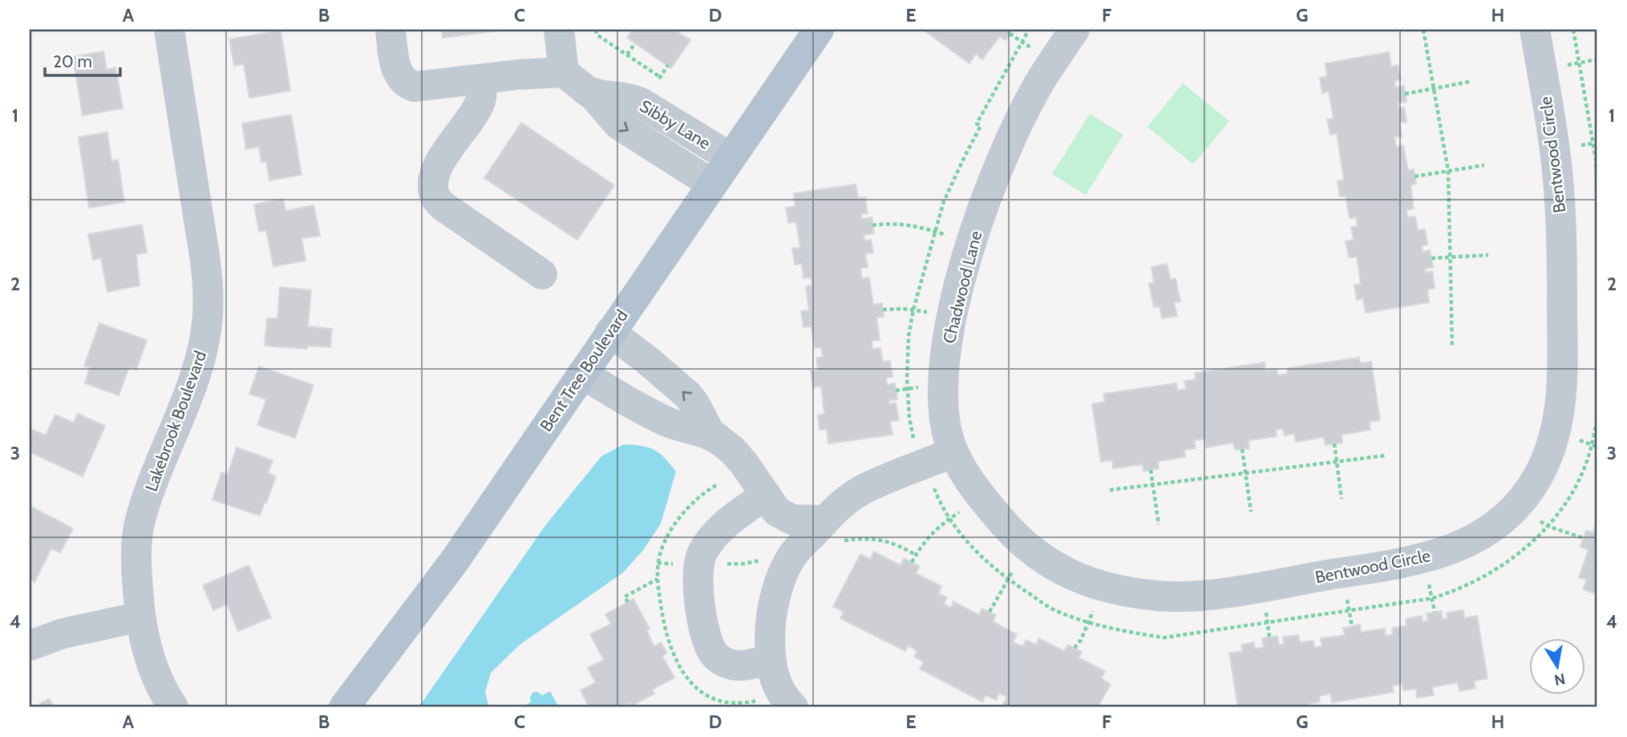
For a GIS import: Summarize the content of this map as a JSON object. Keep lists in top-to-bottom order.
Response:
{
  "streets": {
    "main road": ["Bent Tree Boulevard"],
    "street": [
      "Sibby Lane",
      "Bentwood Circle",
      "Chadwood Lane",
      "Lakebrook Boulevard"
    ]
  },
  "crossings": [
    ["Sibby Lane", "Bent Tree Boulevard"],
    ["Bentwood Circle", "Chadwood Lane"]
  ],
  "scale_bar": "20 m",
  "north": "bottom",
  "grid": {
    "columns": [
      "A",
      "B",
      "C",
      "D",
      "E",
      "F",
      "G",
      "H"
    ],
    "rows": [
      "1",
      "2",
      "3",
      "4"
    ]
  }
}
